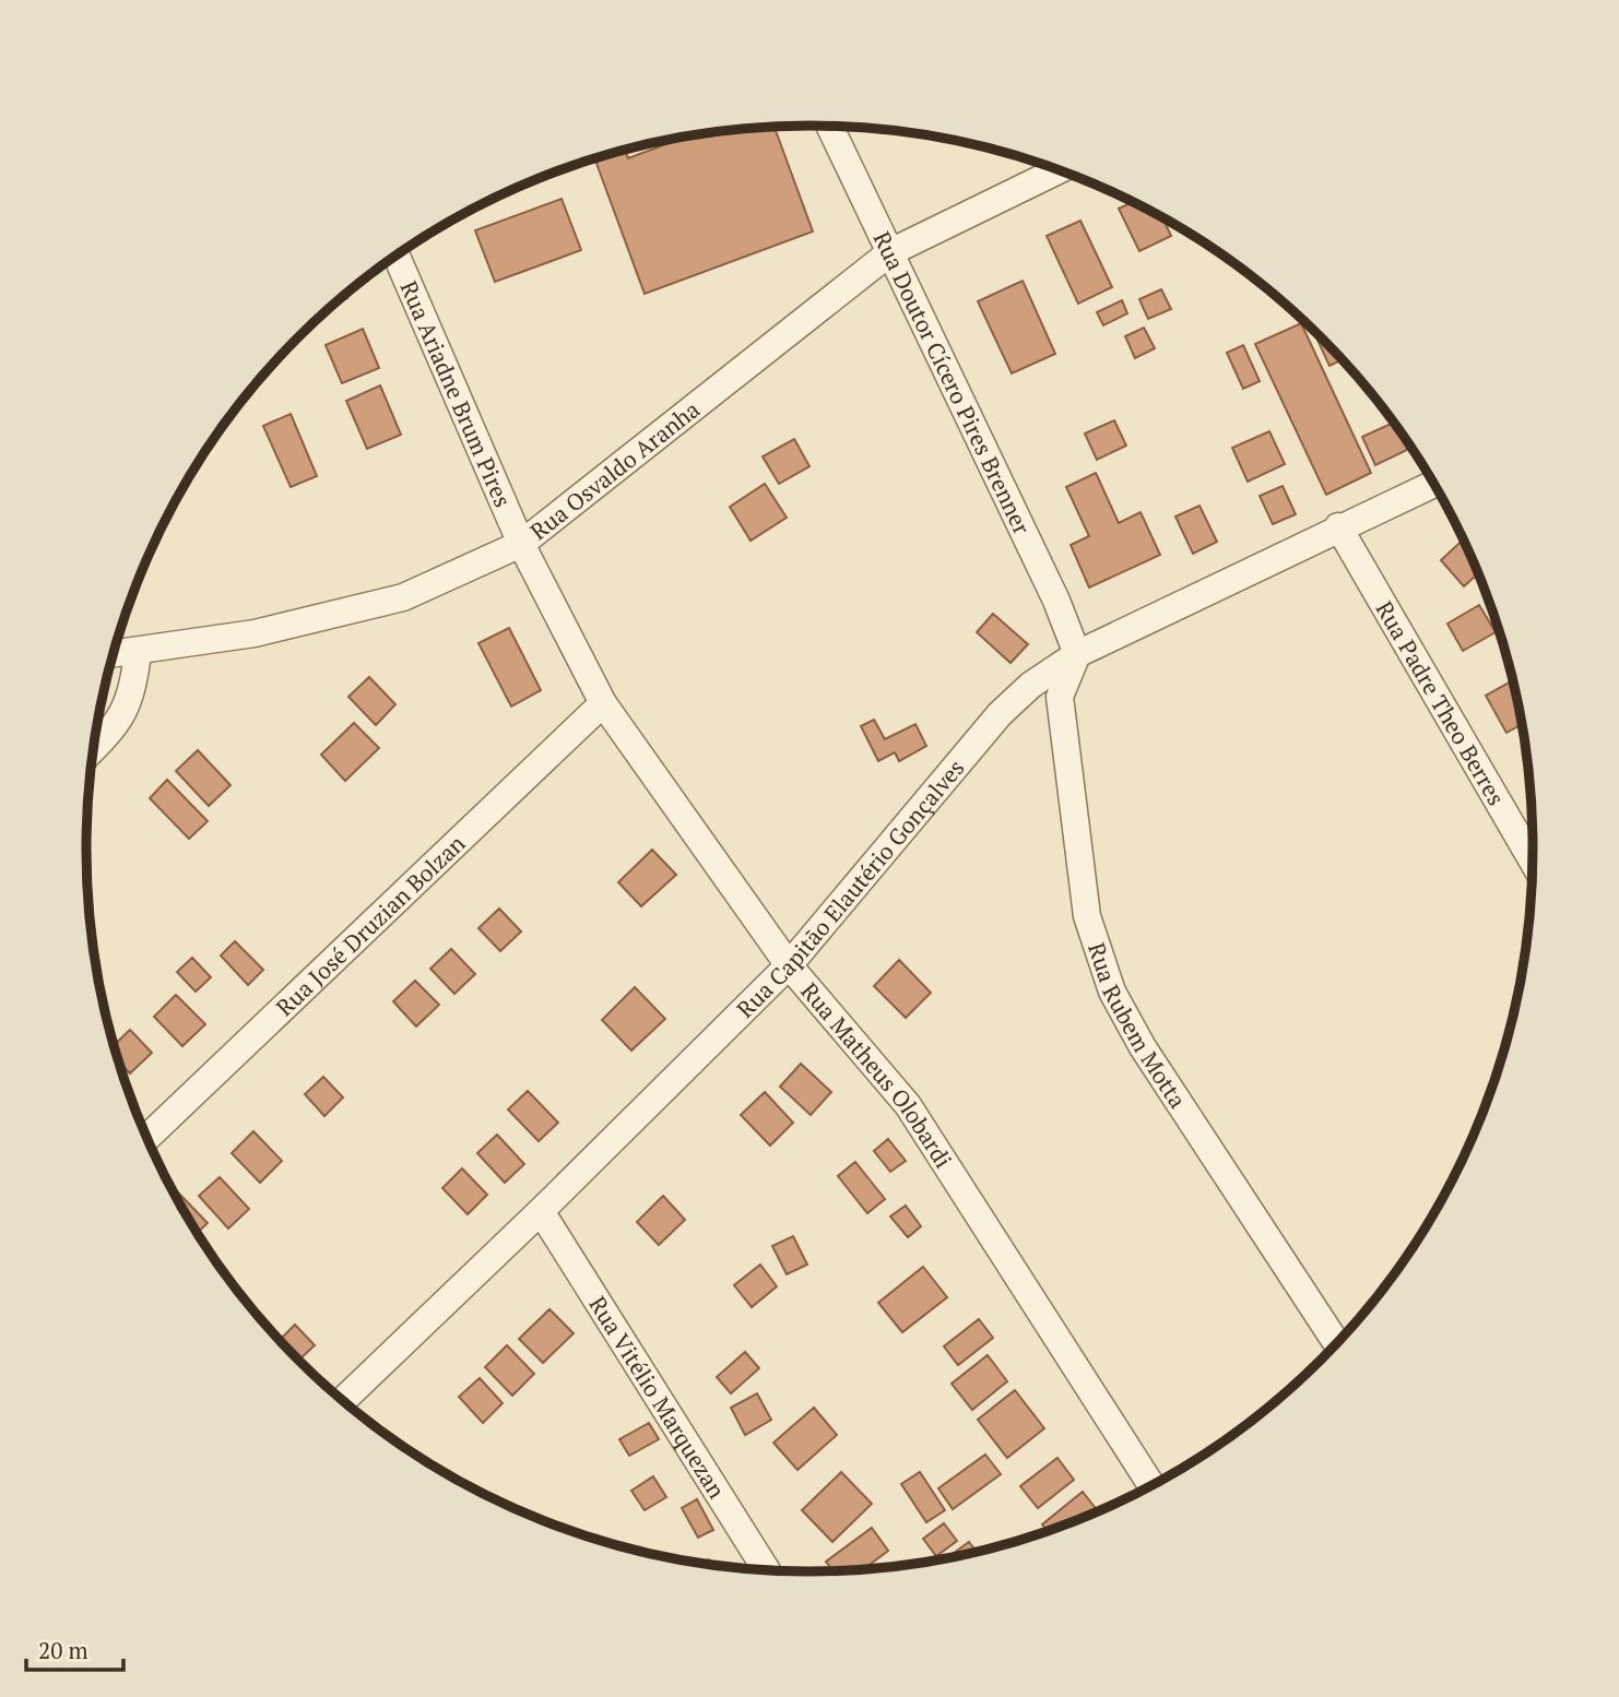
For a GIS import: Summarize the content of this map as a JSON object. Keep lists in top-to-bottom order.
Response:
{
  "streets": {
    "street": [
      "Rua Doutor Cícero Pires Brenner",
      "Rua Ariadne Brum Pires",
      "Rua Osvaldo Aranha",
      "Rua Padre Theo Berres",
      "Rua Capitão Elautério Gonçalves",
      "Rua José Druzian Bolzan",
      "Rua Rubem Motta",
      "Rua Matheus Olobardi",
      "Rua Vitélio Marquezan"
    ]
  },
  "crossings": [
    ["Rua Doutor Cícero Pires Brenner", "Rua Osvaldo Aranha"],
    ["Rua Doutor Cícero Pires Brenner", "Rua Capitão Elautério Gonçalves"],
    ["Rua Doutor Cícero Pires Brenner", "Rua Rubem Motta"],
    ["Rua Ariadne Brum Pires", "Rua Osvaldo Aranha"],
    ["Rua Ariadne Brum Pires", "Rua Matheus Olobardi"],
    ["Rua Osvaldo Aranha", "Rua Matheus Olobardi"],
    ["Rua Padre Theo Berres", "Rua Capitão Elautério Gonçalves"],
    ["Rua Capitão Elautério Gonçalves", "Rua Rubem Motta"],
    ["Rua Capitão Elautério Gonçalves", "Rua Matheus Olobardi"],
    ["Rua Capitão Elautério Gonçalves", "Rua Vitélio Marquezan"],
    ["Rua José Druzian Bolzan", "Rua Matheus Olobardi"]
  ],
  "scale_bar": "20 m"
}
